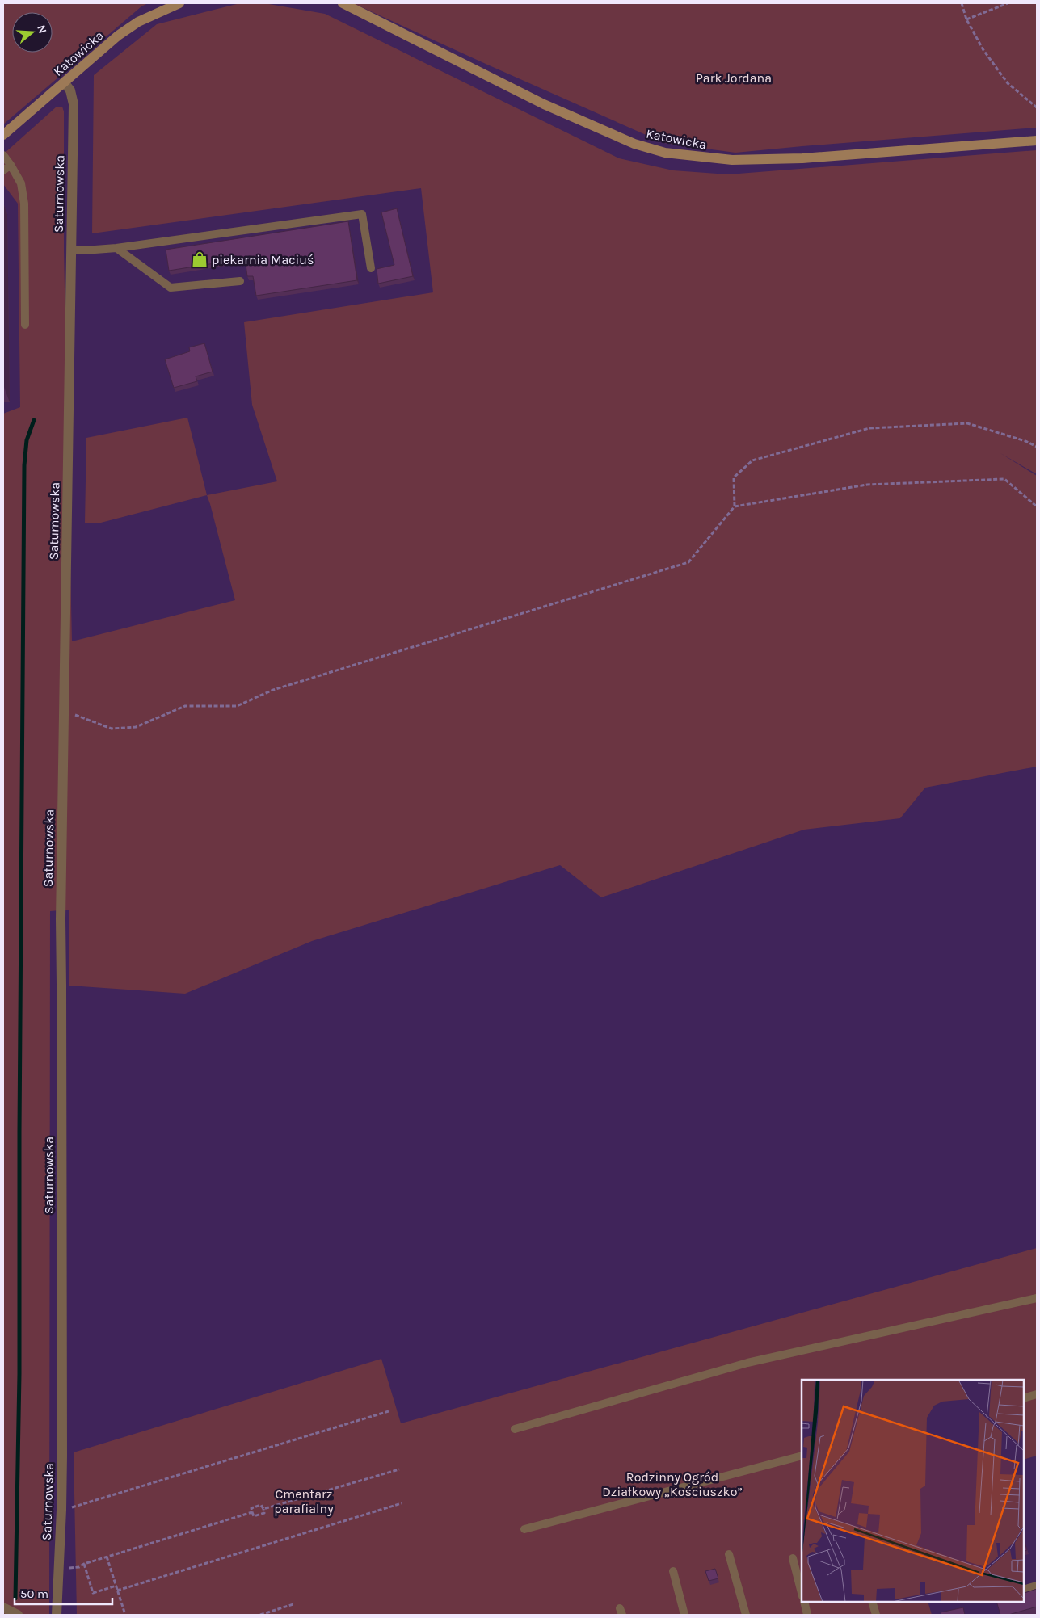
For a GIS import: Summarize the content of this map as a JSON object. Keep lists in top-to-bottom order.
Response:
{
  "streets": {
    "street": ["Katowicka", "Saturnowska"]
  },
  "crossings": [
    ["Katowicka", "Saturnowska"]
  ],
  "parks": ["Park Jordana", "Rodzinny Ogród Działkowy „Kościuszko”", "Cmentarz parafialny"],
  "places": {
    "shop": ["piekarnia Maciuś"]
  },
  "scale_bar": "50 m",
  "north": "right"
}
